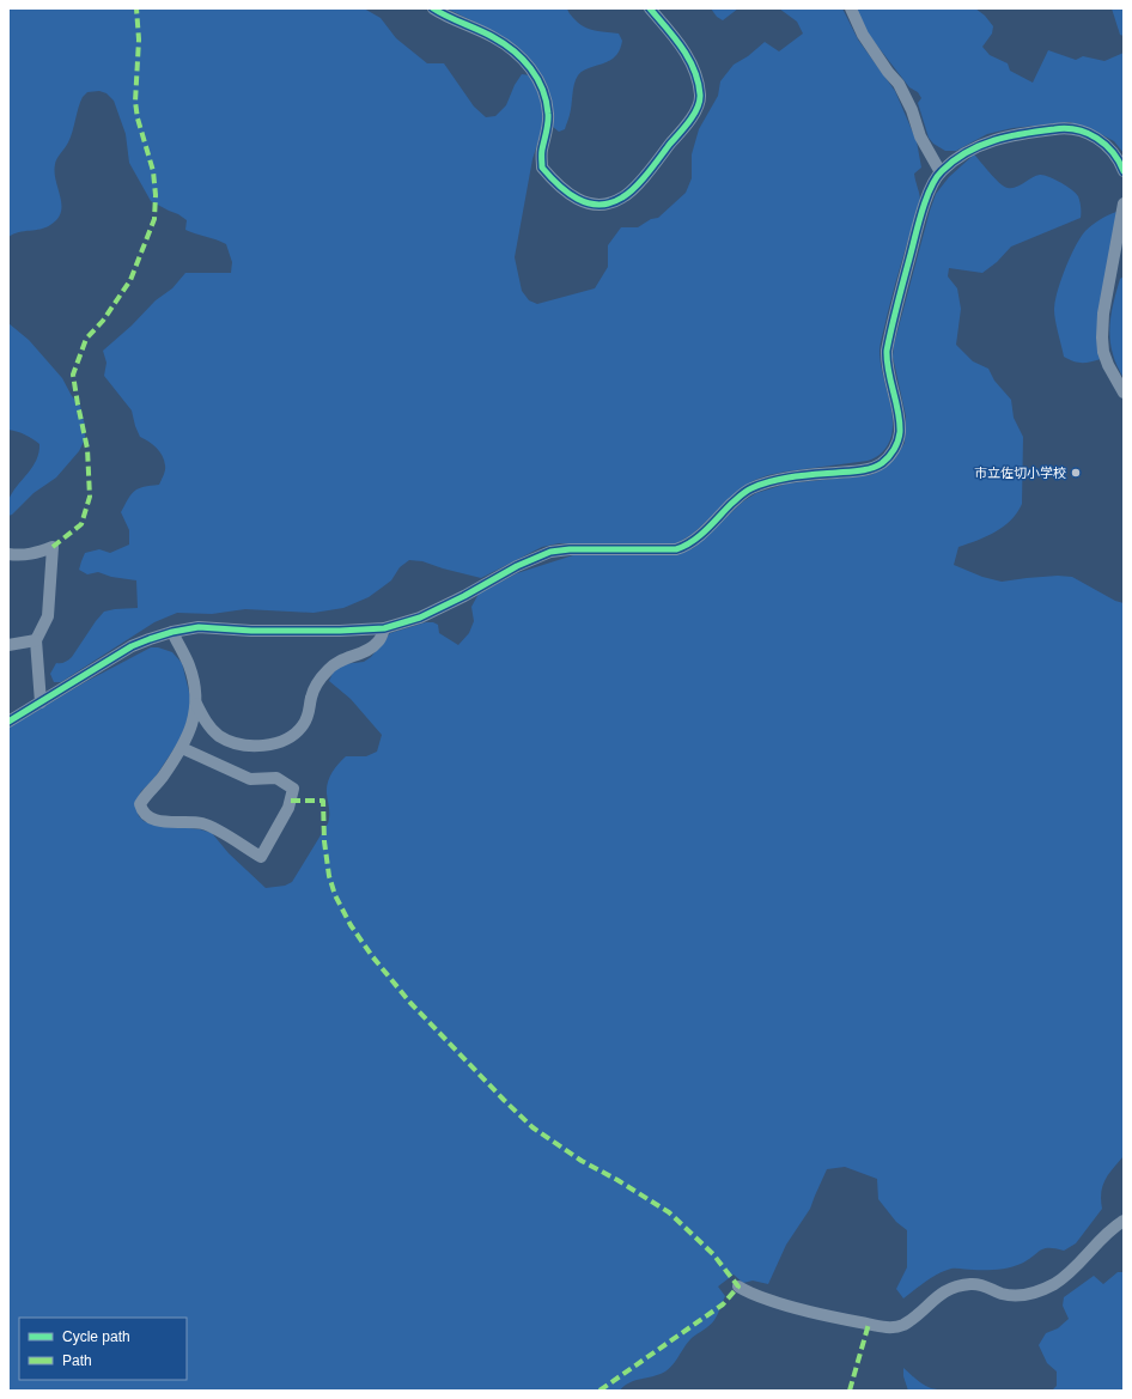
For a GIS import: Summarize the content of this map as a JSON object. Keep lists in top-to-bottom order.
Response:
{
  "places": ["市立佐切小学校"],
  "legend": ["Cycle path", "Path"]
}
